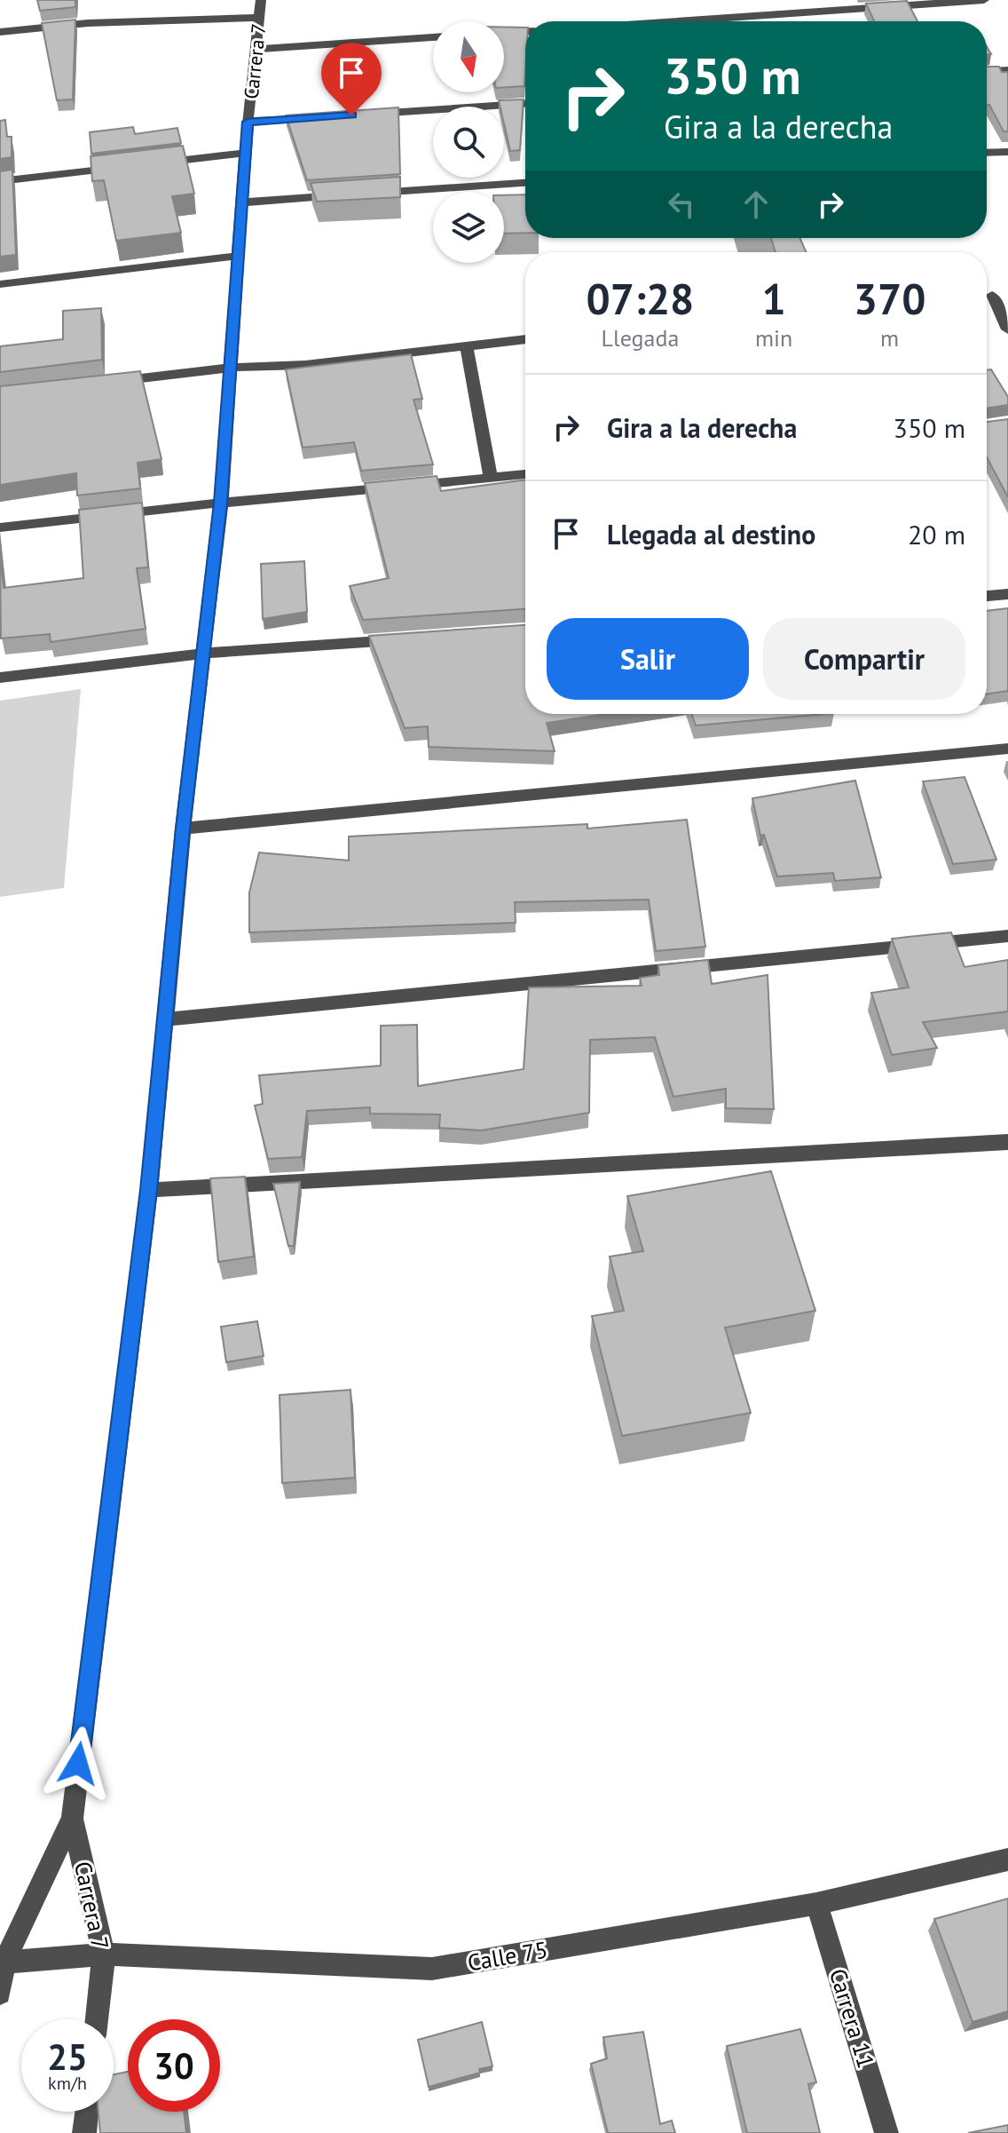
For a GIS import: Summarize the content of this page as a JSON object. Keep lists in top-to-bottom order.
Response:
{
  "streets": {
    "street": ["Carrera 7", "Calle 75", "Carrera 11"]
  },
  "crossings": [
    ["Carrera 7", "Calle 75"],
    ["Calle 75", "Carrera 11"]
  ],
  "north": "bottom",
  "page": {
    "turn": ["350 m", "Gira a la derecha"],
    "eta": [
      "07:28",
      "Llegada",
      "1",
      "min",
      "370",
      "m"
    ],
    "list": [
      {
        "name": "Gira a la derecha",
        "value": "350 m"
      },
      {
        "name": "Llegada al destino",
        "value": "20 m"
      }
    ],
    "buttons": ["Salir", "Compartir"],
    "speed": "25 km/h",
    "limit": "30"
  }
}
